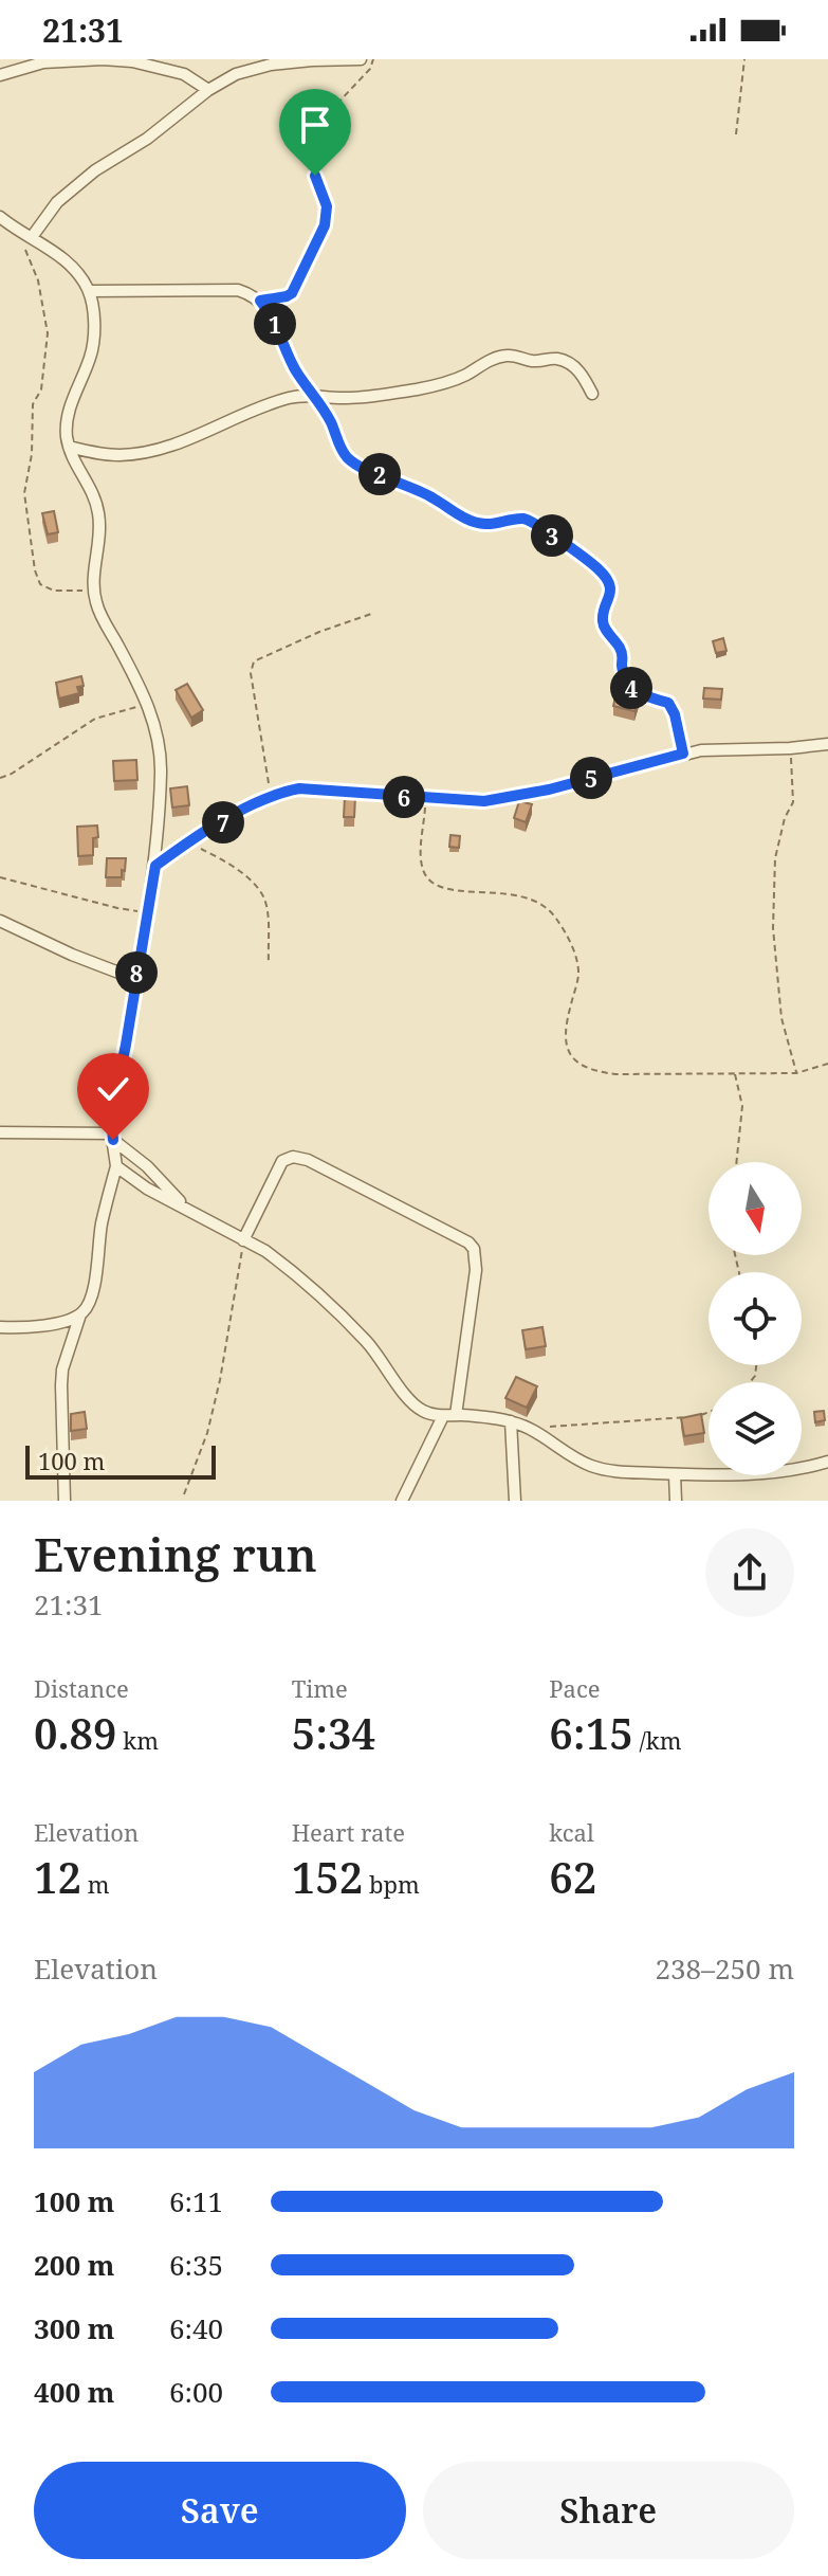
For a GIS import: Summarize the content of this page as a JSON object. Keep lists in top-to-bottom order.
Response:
{
  "scale_bar": "100 m",
  "north": "bottom",
  "page": {
    "status": "21:31",
    "pins": [
      "1",
      "2",
      "3",
      "4",
      "5",
      "6",
      "7",
      "8"
    ],
    "scale": "100 m",
    "heading": ["Evening run", "21:31"],
    "stats": [
      ["Distance", "0.89 km"],
      ["Time", "5:34"],
      ["Pace", "6:15 /km"],
      ["Elevation", "12 m"],
      ["Heart rate", "152 bpm"],
      ["kcal", "62"]
    ],
    "chart": ["Elevation", "238–250 m"],
    "list": [
      {
        "name": "100 m",
        "note": "6:11"
      },
      {
        "name": "200 m",
        "note": "6:35"
      },
      {
        "name": "300 m",
        "note": "6:40"
      },
      {
        "name": "400 m",
        "note": "6:00"
      }
    ],
    "buttons": ["Save", "Share"]
  }
}
